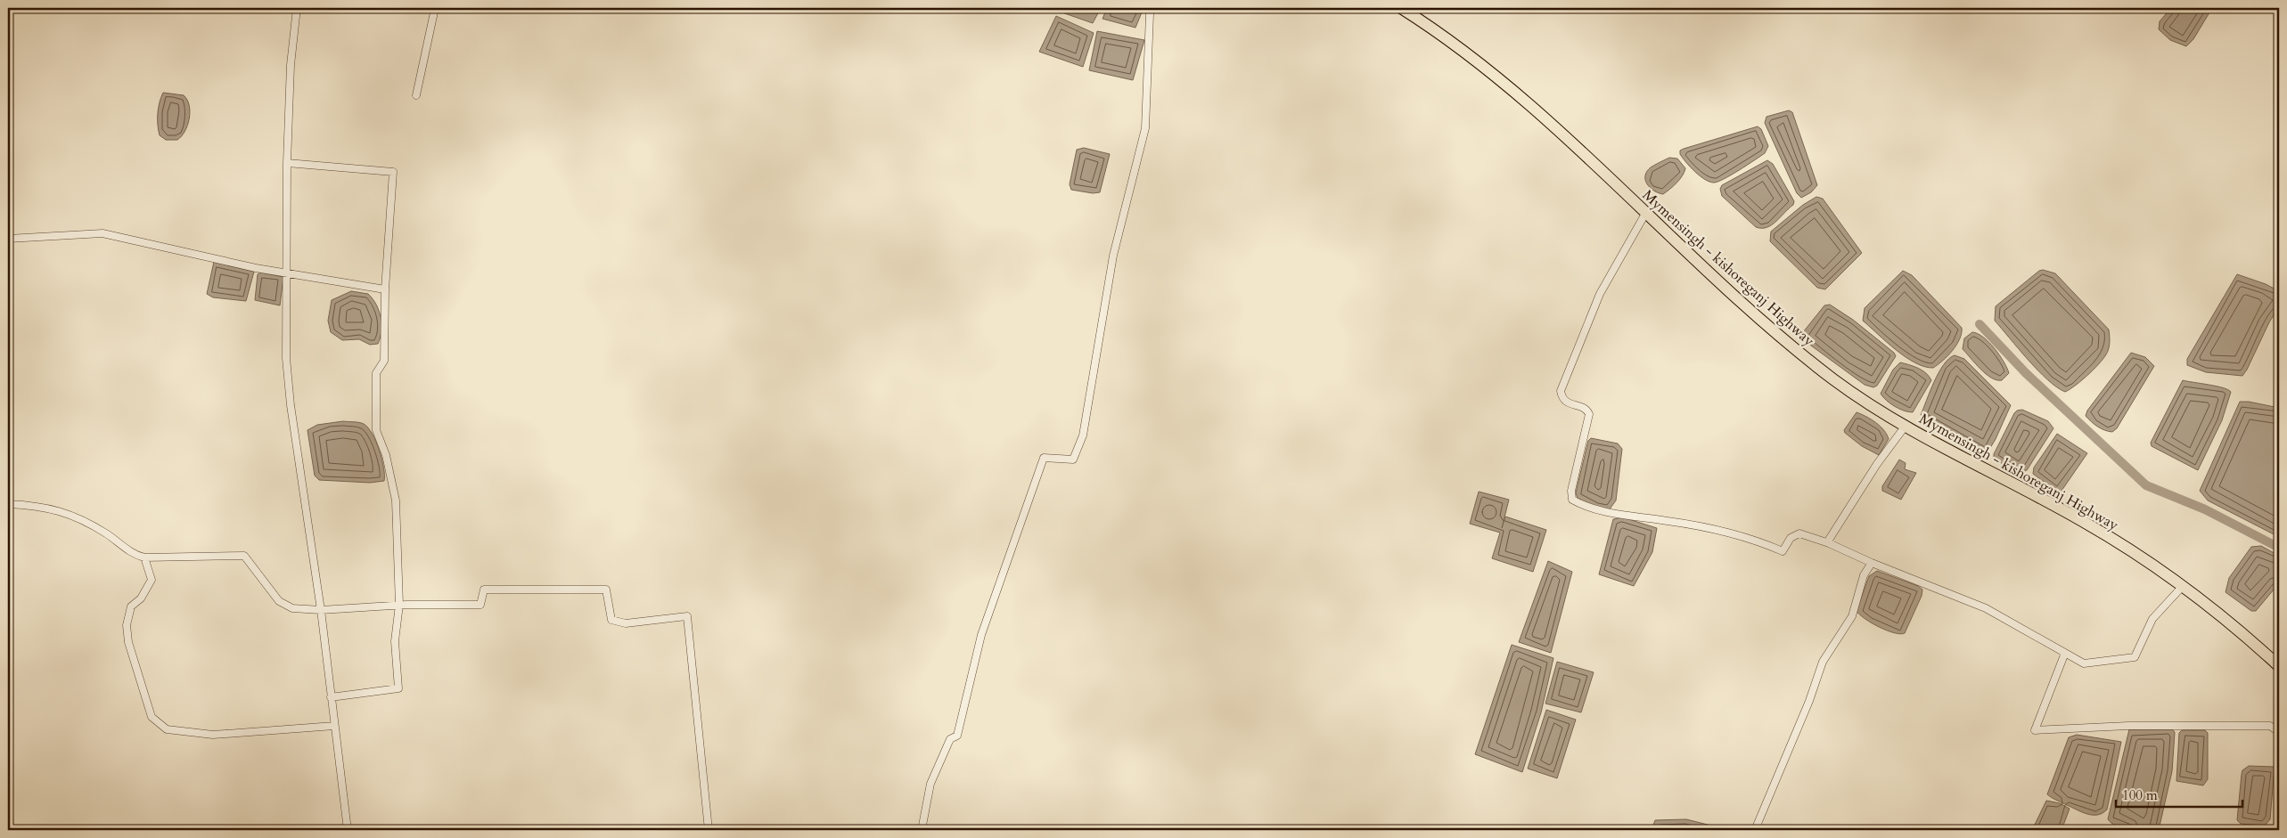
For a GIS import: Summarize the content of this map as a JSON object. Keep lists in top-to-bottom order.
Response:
{
  "streets": {
    "main road": ["Mymensingh - kishoreganj Highway"]
  },
  "scale_bar": "100 m"
}
